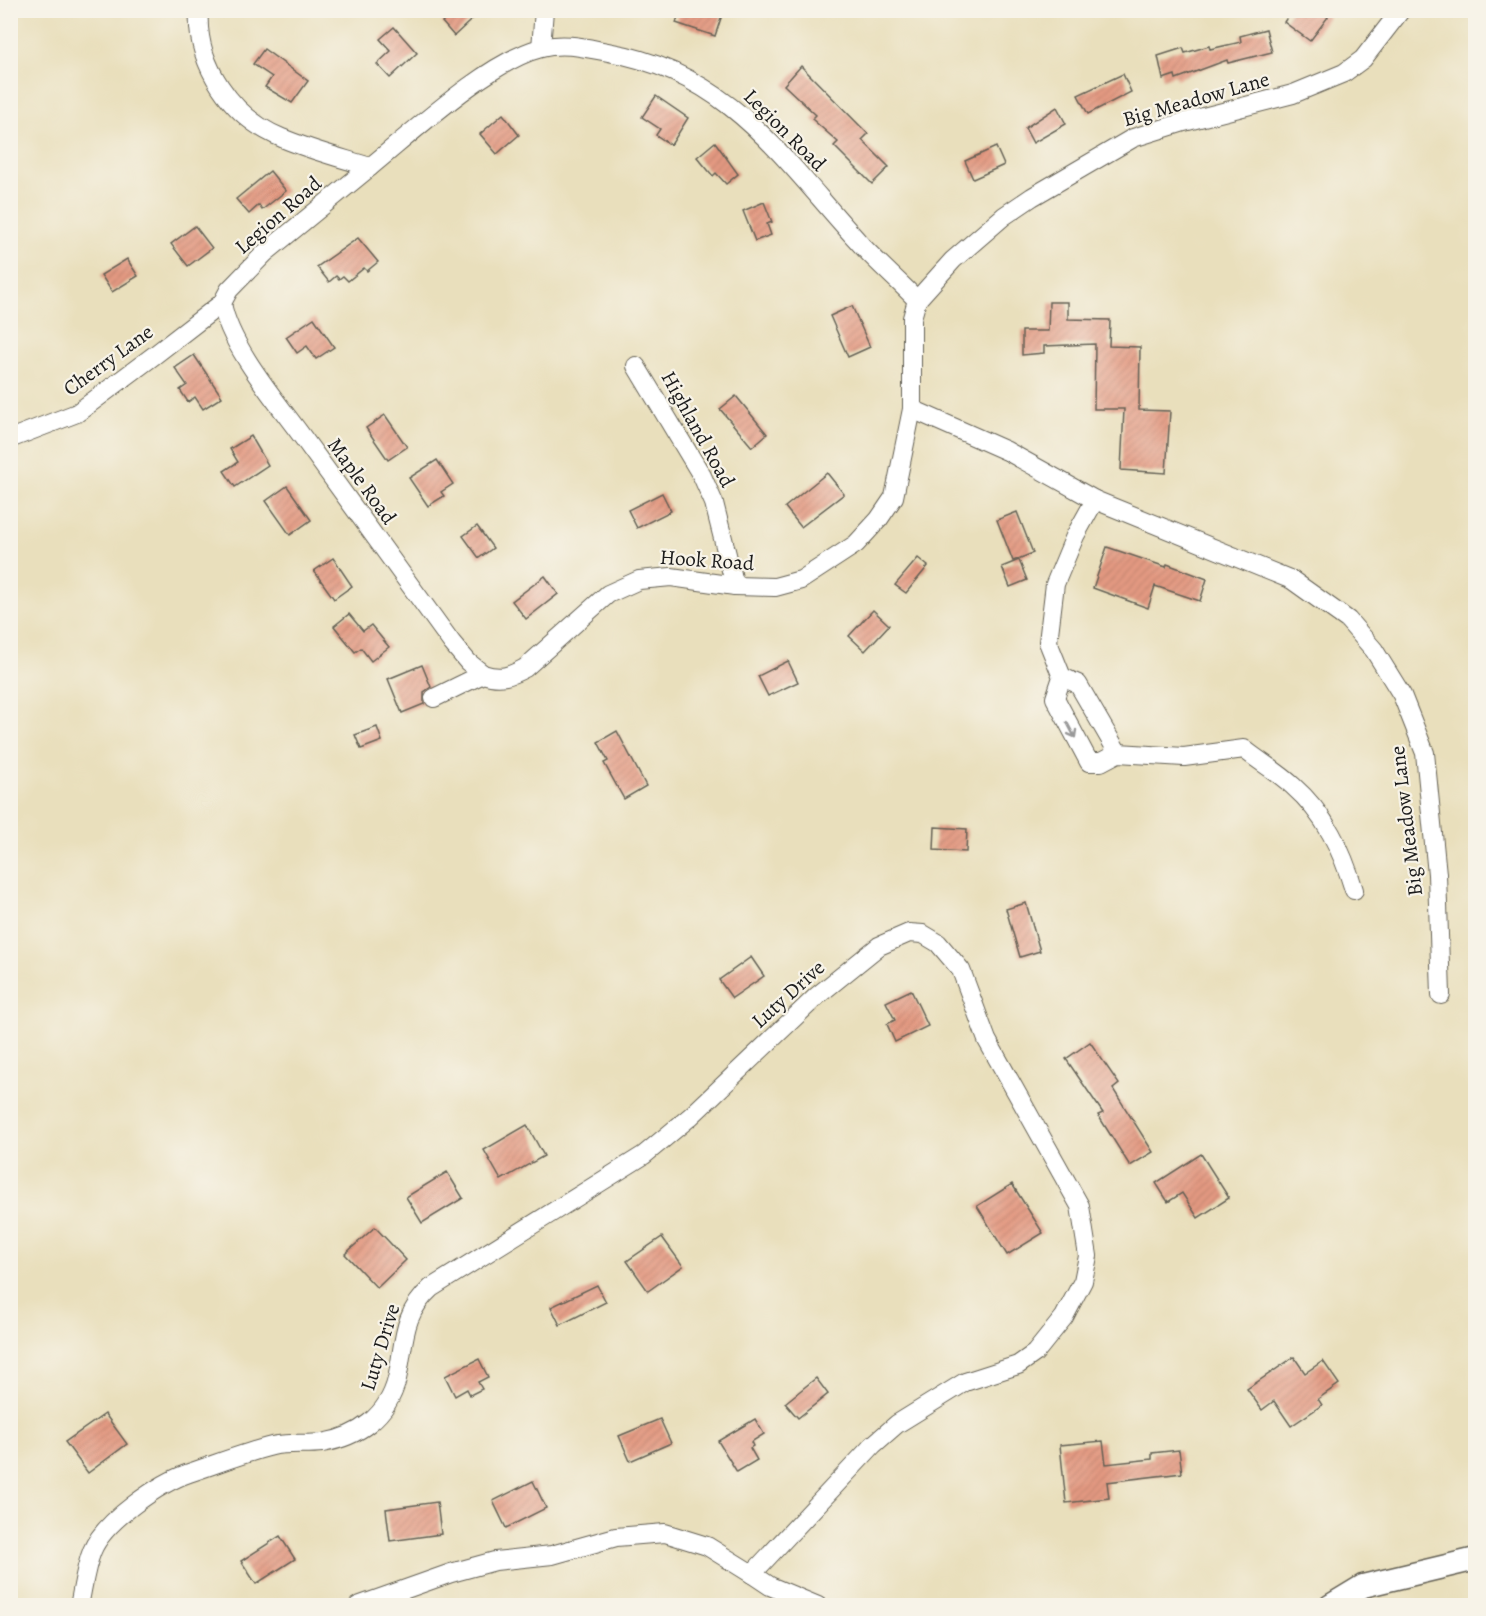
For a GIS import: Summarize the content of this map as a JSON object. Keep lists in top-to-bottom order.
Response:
{
  "streets": {
    "street": [
      "Big Meadow Lane",
      "Legion Road",
      "Cherry Lane",
      "Highland Road",
      "Maple Road",
      "Hook Road",
      "Luty Drive"
    ]
  },
  "crossings": [
    ["Big Meadow Lane", "Legion Road"],
    ["Big Meadow Lane", "Hook Road"],
    ["Legion Road", "Cherry Lane"],
    ["Legion Road", "Maple Road"],
    ["Cherry Lane", "Maple Road"],
    ["Highland Road", "Hook Road"],
    ["Maple Road", "Hook Road"]
  ]
}
